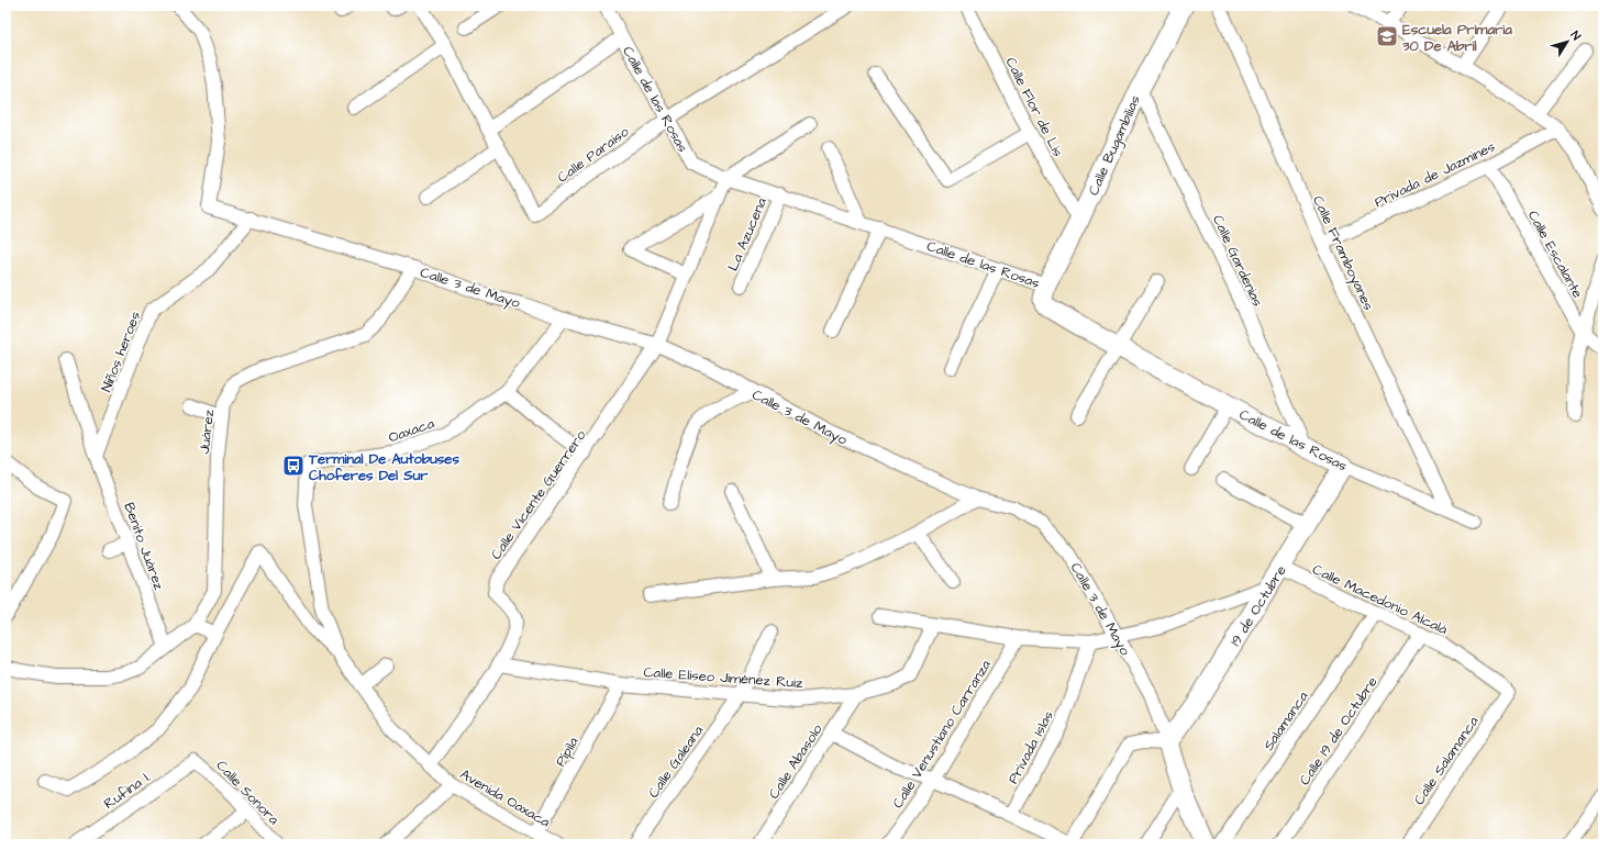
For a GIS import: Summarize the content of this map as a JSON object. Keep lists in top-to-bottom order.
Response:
{
  "streets": {
    "street": [
      "Calle de las Rosas",
      "Calle Flor de Lis",
      "Calle Bugambilias",
      "Calle Paraíso",
      "Privada de Jazmines",
      "La Azucena",
      "Calle Framboyanes",
      "Calle Escalante",
      "Calle Gardenias",
      "Calle 3 de Mayo",
      "Niños heroes",
      "Oaxaca",
      "Juárez",
      "Calle Vicente Guerrero",
      "Benito Juárez",
      "Calle Macedonio Alcalá",
      "19 de Octubre",
      "Calle Elíseo Jiménez Ruiz",
      "Salamanca",
      "Calle 19 de Octubre",
      "Calle Venustiano Carranza",
      "Privada Islas",
      "Pípila",
      "Calle Salamanca",
      "Calle Galeana",
      "Calle Abasolo",
      "Rufina l.",
      "Calle Sonora",
      "Avenida Oaxaca"
    ]
  },
  "crossings": [
    ["Calle de las Rosas", "Calle Bugambilias"],
    ["Calle de las Rosas", "Calle Paraíso"],
    ["Calle de las Rosas", "La Azucena"],
    ["Calle de las Rosas", "Calle Framboyanes"],
    ["Calle de las Rosas", "Calle Gardenias"],
    ["Calle de las Rosas", "Calle Vicente Guerrero"],
    ["Calle de las Rosas", "19 de Octubre"],
    ["Calle Flor de Lis", "Calle Bugambilias"],
    ["Calle Bugambilias", "Calle Gardenias"],
    ["Privada de Jazmines", "Calle Framboyanes"],
    ["Privada de Jazmines", "Calle Escalante"],
    ["Calle 3 de Mayo", "Niños heroes"],
    ["Calle 3 de Mayo", "Oaxaca"],
    ["Calle 3 de Mayo", "Juárez"],
    ["Calle 3 de Mayo", "Calle Vicente Guerrero"],
    ["Calle 3 de Mayo", "19 de Octubre"],
    ["Niños heroes", "Benito Juárez"],
    ["Oaxaca", "Avenida Oaxaca"],
    ["Calle Vicente Guerrero", "Calle Elíseo Jiménez Ruiz"],
    ["Calle Macedonio Alcalá", "19 de Octubre"],
    ["Calle Macedonio Alcalá", "Salamanca"],
    ["Calle Macedonio Alcalá", "Calle 19 de Octubre"],
    ["Calle Macedonio Alcalá", "Calle Salamanca"],
    ["Calle Elíseo Jiménez Ruiz", "Pípila"],
    ["Calle Elíseo Jiménez Ruiz", "Calle Galeana"],
    ["Calle Elíseo Jiménez Ruiz", "Calle Abasolo"],
    ["Pípila", "Avenida Oaxaca"],
    ["Rufina l.", "Calle Sonora"]
  ],
  "places": {
    "school or university": ["Escuela Primaria 30 De Abril"],
    "bus stop": ["Terminal De Autobuses Choferes Del Sur"]
  },
  "north": "top right"
}
